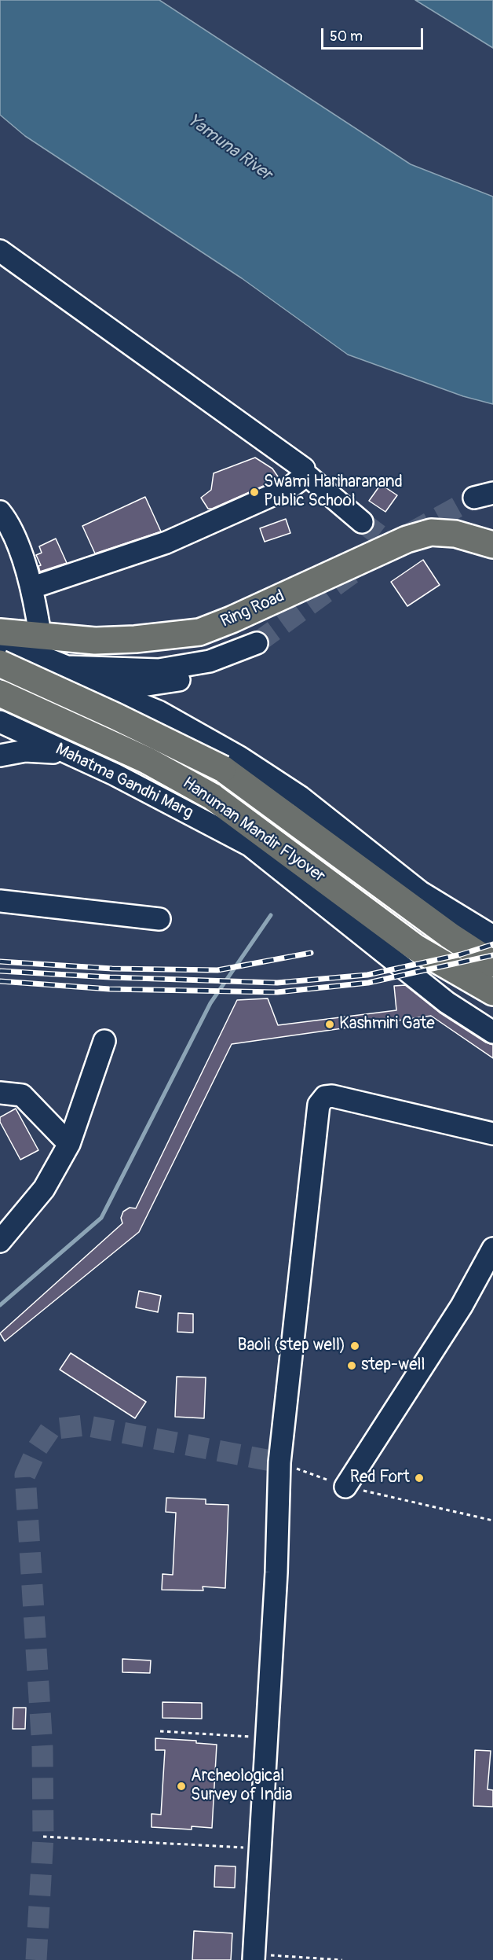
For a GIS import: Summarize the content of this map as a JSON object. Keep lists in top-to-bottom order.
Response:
{
  "streets": {
    "main road": ["Ring Road", "Hanuman Mandir Flyover"],
    "street": ["Mahatma Gandhi Marg"]
  },
  "water": ["Yamuna River"],
  "places": [
    "Swami Hariharanand Public School",
    "Kashmiri Gate",
    "Baoli (step well)",
    "step-well",
    "Red Fort",
    "Archeological Survey of India"
  ],
  "scale_bar": "50 m"
}
